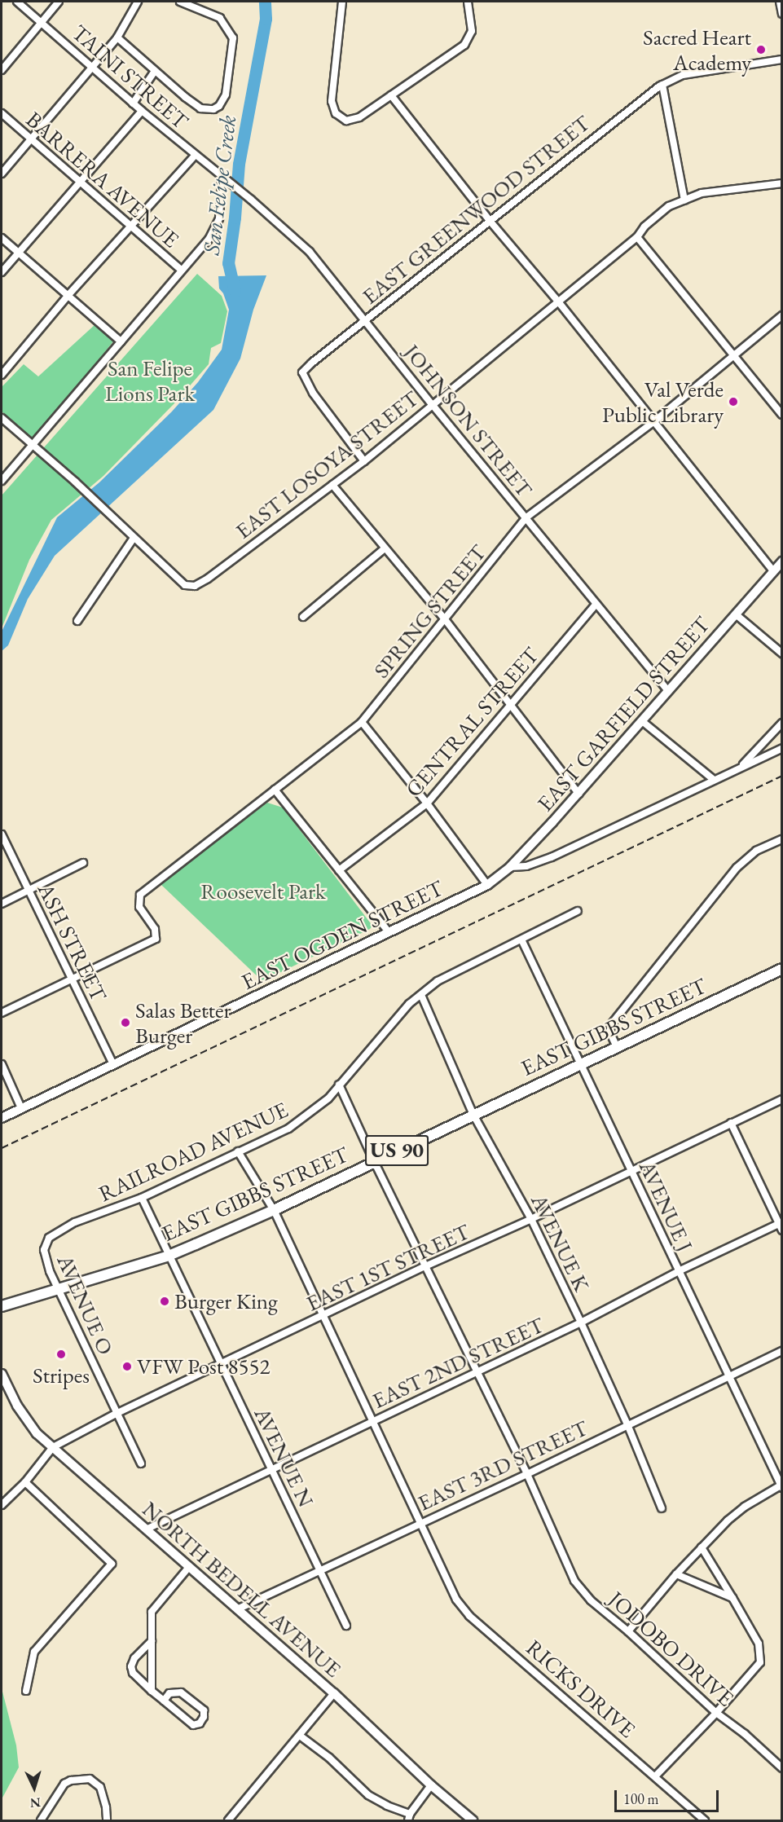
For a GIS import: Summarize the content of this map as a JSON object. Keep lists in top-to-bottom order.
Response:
{
  "streets": {
    "highway": ["EAST GIBBS STREET", "US 90"],
    "main road": ["EAST GARFIELD STREET", "EAST OGDEN STREET", "NORTH BEDELL AVENUE"],
    "street": [
      "TAINI STREET",
      "BARRERA AVENUE",
      "EAST GREENWOOD STREET",
      "JOHNSON STREET",
      "EAST LOSOYA STREET",
      "SPRING STREET",
      "CENTRAL STREET",
      "ASH STREET",
      "RAILROAD AVENUE",
      "AVENUE J",
      "AVENUE K",
      "EAST 1ST STREET",
      "AVENUE O",
      "EAST 2ND STREET",
      "AVENUE N",
      "EAST 3RD STREET",
      "JODOBO DRIVE",
      "RICKS DRIVE"
    ]
  },
  "crossings": [
    ["TAINI STREET", "JOHNSON STREET"],
    ["EAST GREENWOOD STREET", "JOHNSON STREET"],
    ["EAST GREENWOOD STREET", "EAST LOSOYA STREET"],
    ["JOHNSON STREET", "EAST LOSOYA STREET"],
    ["JOHNSON STREET", "SPRING STREET"],
    ["JOHNSON STREET", "EAST GARFIELD STREET"],
    ["JOHNSON STREET", "CENTRAL STREET"],
    ["SPRING STREET", "ASH STREET"],
    ["EAST GARFIELD STREET", "EAST OGDEN STREET"],
    ["EAST OGDEN STREET", "ASH STREET"],
    ["EAST GIBBS STREET", "AVENUE J"],
    ["EAST GIBBS STREET", "AVENUE K"],
    ["EAST GIBBS STREET", "AVENUE O"],
    ["EAST GIBBS STREET", "AVENUE N"],
    ["EAST GIBBS STREET", "JODOBO DRIVE"],
    ["EAST GIBBS STREET", "RICKS DRIVE"],
    ["RAILROAD AVENUE", "AVENUE J"],
    ["RAILROAD AVENUE", "AVENUE K"],
    ["RAILROAD AVENUE", "AVENUE O"],
    ["RAILROAD AVENUE", "AVENUE N"],
    ["RAILROAD AVENUE", "JODOBO DRIVE"],
    ["RAILROAD AVENUE", "RICKS DRIVE"],
    ["AVENUE J", "EAST 1ST STREET"],
    ["AVENUE J", "EAST 2ND STREET"],
    ["AVENUE J", "EAST 3RD STREET"],
    ["AVENUE K", "EAST 1ST STREET"],
    ["AVENUE K", "EAST 2ND STREET"],
    ["AVENUE K", "EAST 3RD STREET"],
    ["EAST 1ST STREET", "AVENUE O"],
    ["EAST 1ST STREET", "AVENUE N"],
    ["EAST 1ST STREET", "NORTH BEDELL AVENUE"],
    ["EAST 1ST STREET", "JODOBO DRIVE"],
    ["EAST 1ST STREET", "RICKS DRIVE"],
    ["EAST 2ND STREET", "AVENUE N"],
    ["EAST 2ND STREET", "NORTH BEDELL AVENUE"],
    ["EAST 2ND STREET", "JODOBO DRIVE"],
    ["EAST 2ND STREET", "RICKS DRIVE"],
    ["AVENUE N", "EAST 3RD STREET"],
    ["EAST 3RD STREET", "NORTH BEDELL AVENUE"],
    ["EAST 3RD STREET", "JODOBO DRIVE"],
    ["EAST 3RD STREET", "RICKS DRIVE"]
  ],
  "water": ["San Felipe Creek"],
  "parks": ["San Felipe Lions Park", "Roosevelt Park"],
  "places": [
    "Sacred Heart Academy",
    "Val Verde Public Library",
    "Salas Better Burger",
    "Burger King",
    "Stripes",
    "VFW Post 8552"
  ],
  "scale_bar": "100 m",
  "north": "bottom"
}
